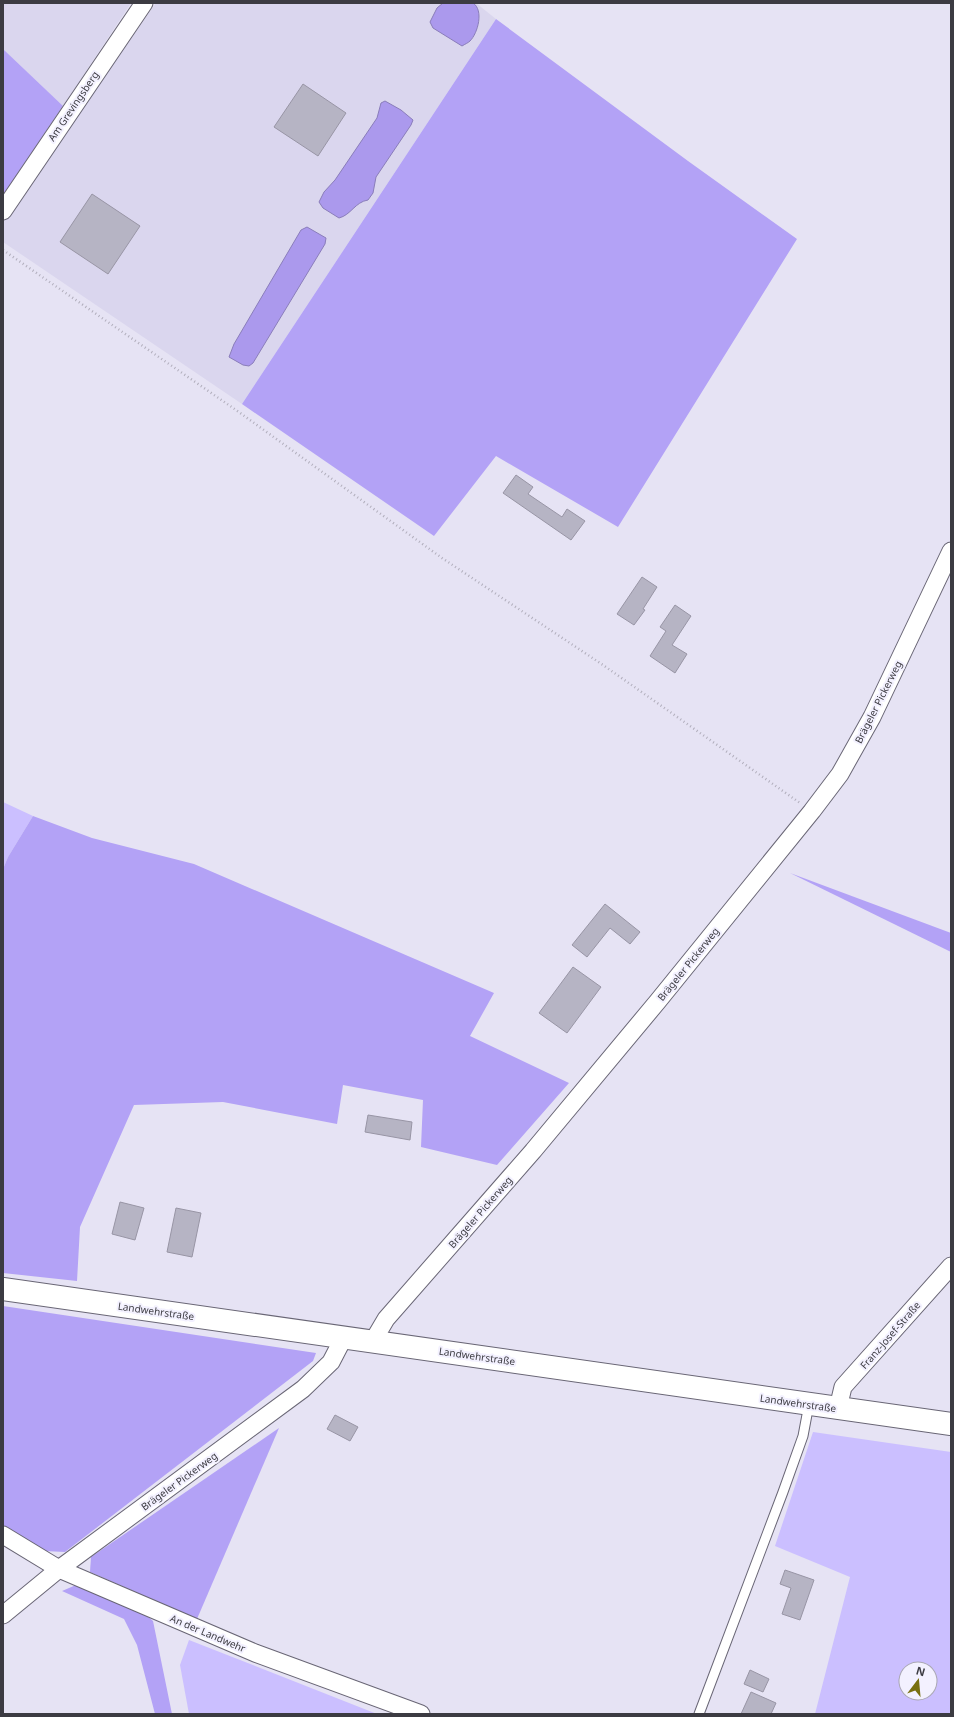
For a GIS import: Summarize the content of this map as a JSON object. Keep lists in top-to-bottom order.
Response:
{
  "streets": {
    "street": [
      "Am Grevingsberg",
      "Brägeler Pickerweg",
      "Landwehrstraße",
      "Franz-Josef-Straße",
      "An der Landwehr"
    ]
  },
  "crossings": [
    ["Brägeler Pickerweg", "Landwehrstraße"],
    ["Brägeler Pickerweg", "An der Landwehr"],
    ["Landwehrstraße", "Franz-Josef-Straße"]
  ],
  "north": "top"
}
